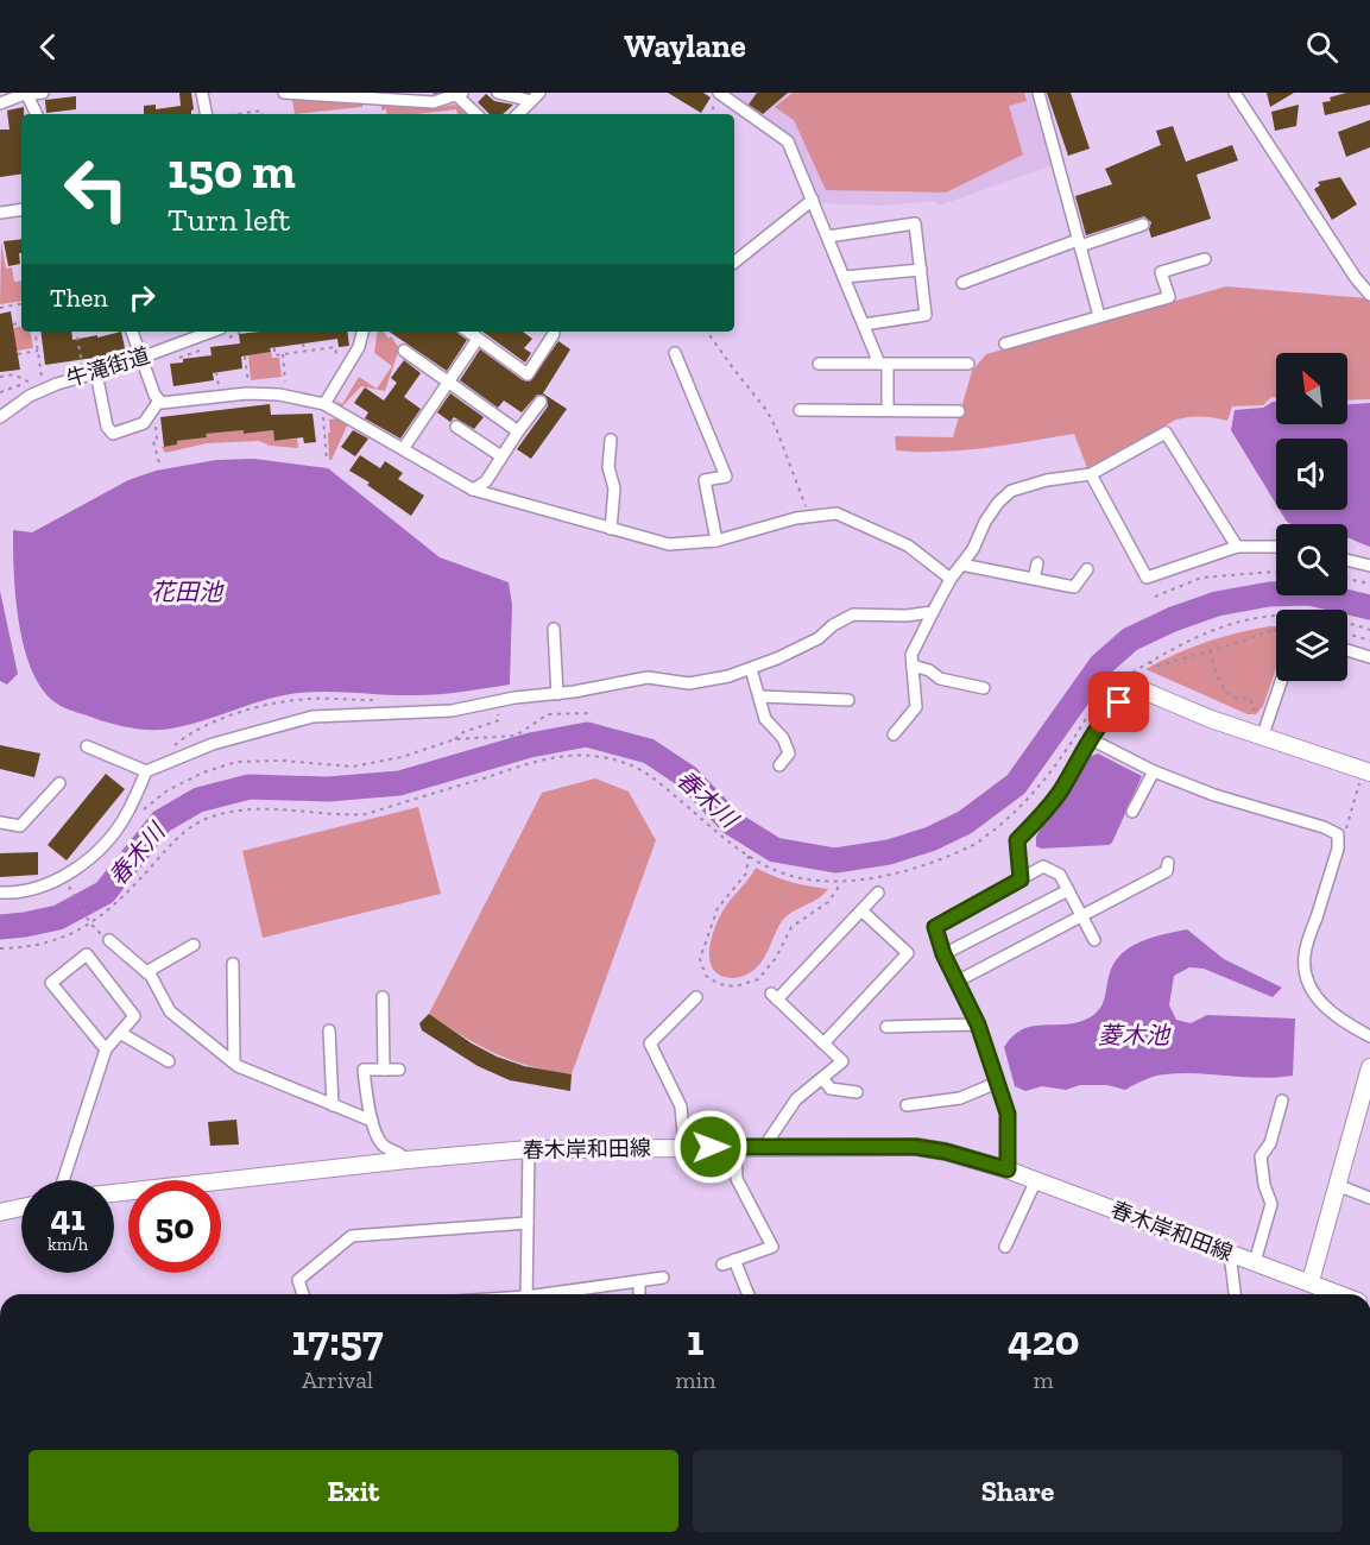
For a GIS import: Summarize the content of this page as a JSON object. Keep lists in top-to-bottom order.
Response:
{
  "streets": {
    "main road": ["春木岸和田線"],
    "street": ["牛滝街道"]
  },
  "water": ["花田池", "春木川", "菱木池"],
  "north": "top left",
  "page": {
    "header": "Waylane",
    "turn": ["150 m", "Turn left"],
    "then": "Then",
    "speed": "41 km/h",
    "limit": "50",
    "eta": [
      "17:57",
      "Arrival",
      "1",
      "min",
      "420",
      "m"
    ],
    "buttons": ["Exit", "Share"]
  }
}
